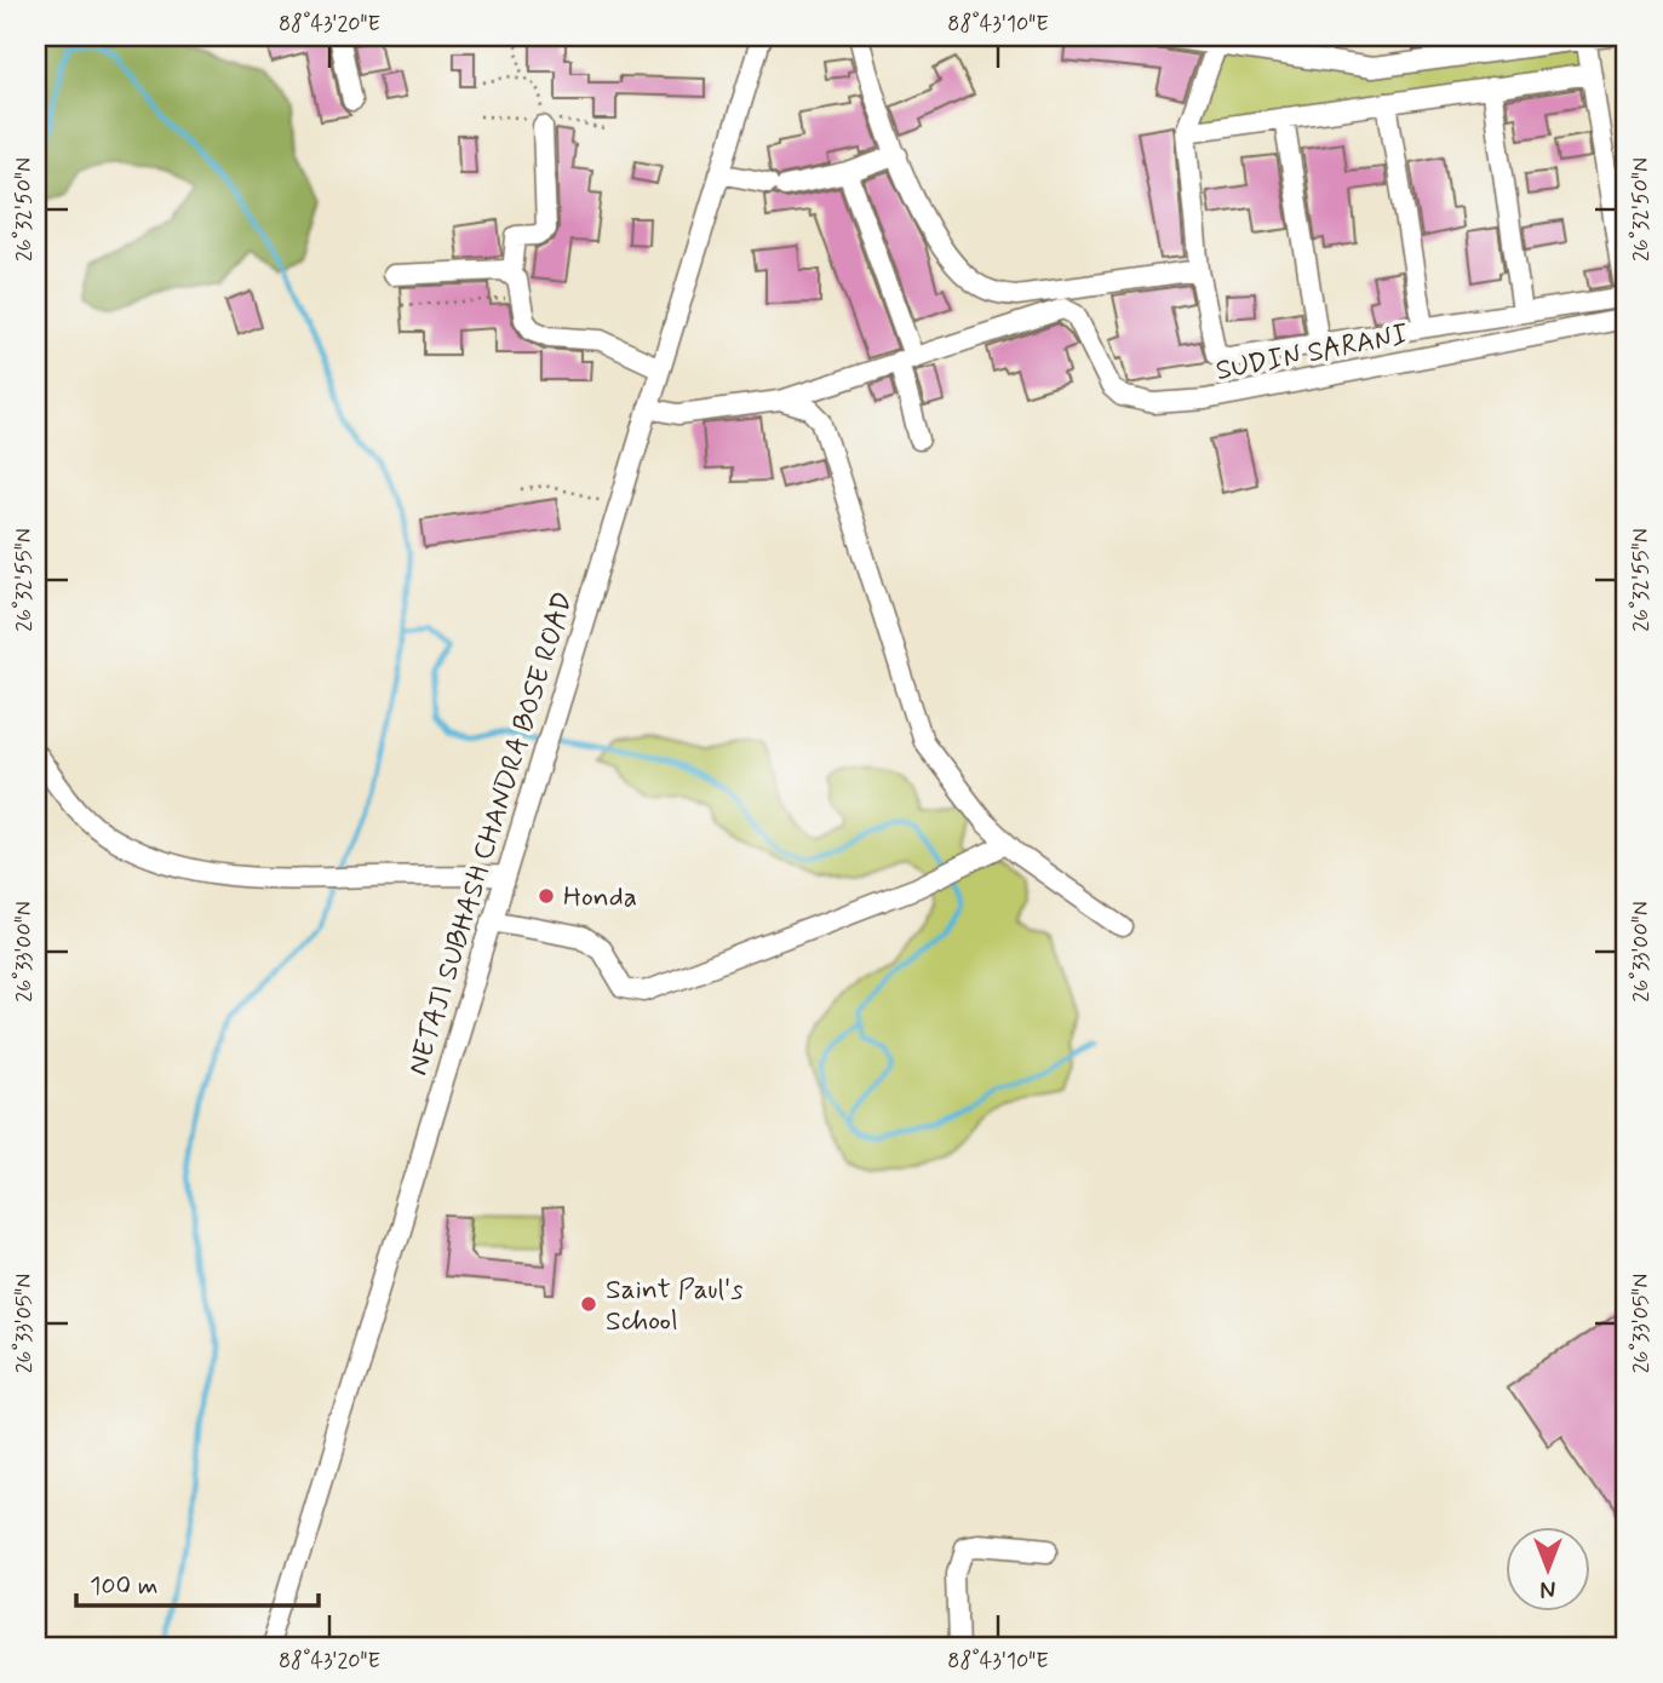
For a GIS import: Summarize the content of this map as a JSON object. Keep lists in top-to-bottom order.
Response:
{
  "streets": {
    "street": ["SUDIN SARANI", "NETAJI SUBHASH CHANDRA BOSE ROAD"]
  },
  "places": ["Honda", "Saint Paul's School"],
  "scale_bar": "100 m",
  "north": "bottom",
  "coordinates": [
    "88°43'20\"E",
    "88°43'10\"E",
    "26°32'50\"N",
    "26°32'55\"N",
    "26°33'00\"N",
    "26°33'05\"N"
  ]
}
